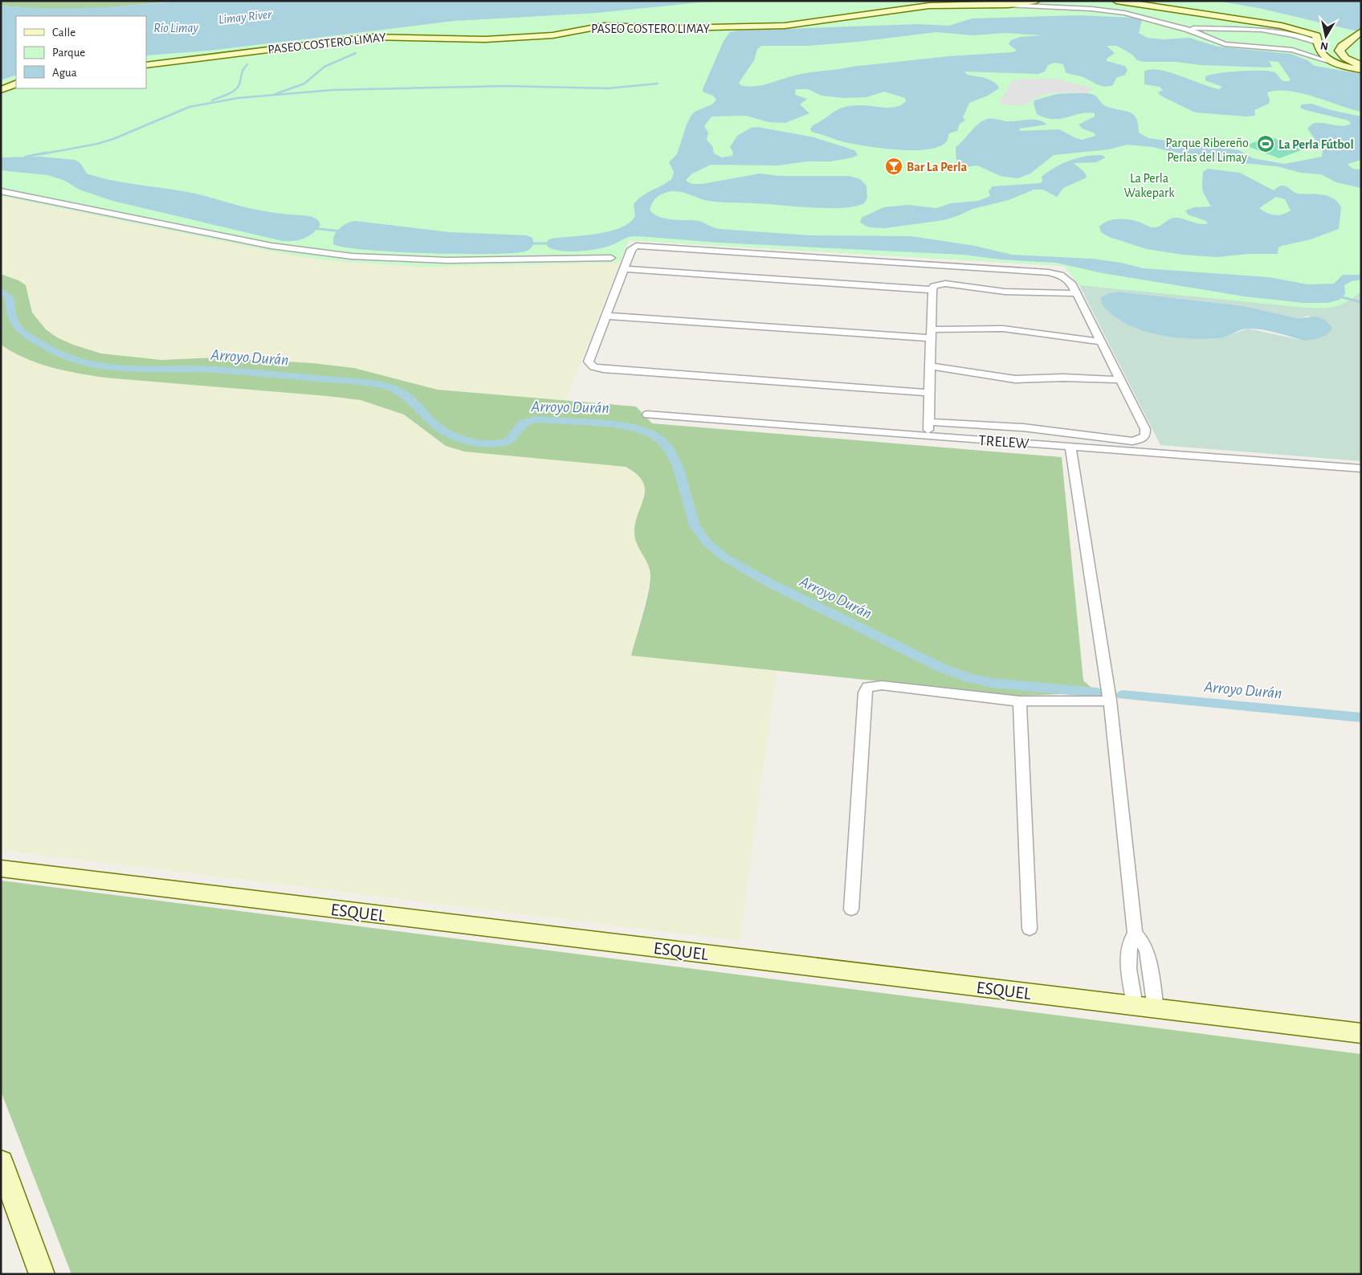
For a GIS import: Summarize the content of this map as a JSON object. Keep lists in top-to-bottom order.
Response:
{
  "streets": {
    "street": ["PASEO COSTERO LIMAY", "TRELEW", "ESQUEL"]
  },
  "water": ["Limay River", "Río Limay", "Arroyo Durán"],
  "parks": ["Parque Ribereño Perlas del Limay", "La Perla Wakepark"],
  "places": {
    "sports": ["La Perla Fútbol"],
    "bar": ["Bar La Perla"]
  },
  "legend": ["Calle", "Parque", "Agua"],
  "north": "bottom"
}
